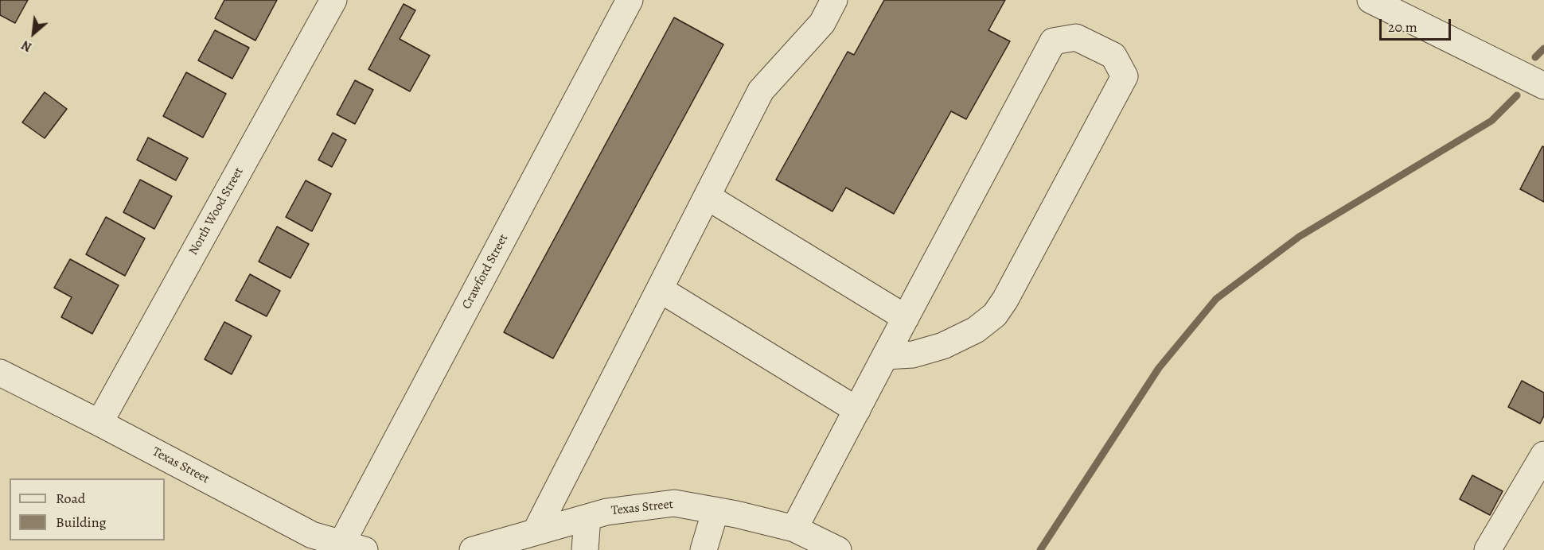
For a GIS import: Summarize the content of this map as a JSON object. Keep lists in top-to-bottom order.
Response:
{
  "streets": {
    "street": ["North Wood Street", "Crawford Street", "Texas Street"]
  },
  "crossings": [
    ["North Wood Street", "Texas Street"],
    ["Crawford Street", "Texas Street"]
  ],
  "legend": ["Road", "Building"],
  "scale_bar": "20 m",
  "north": "bottom left"
}
